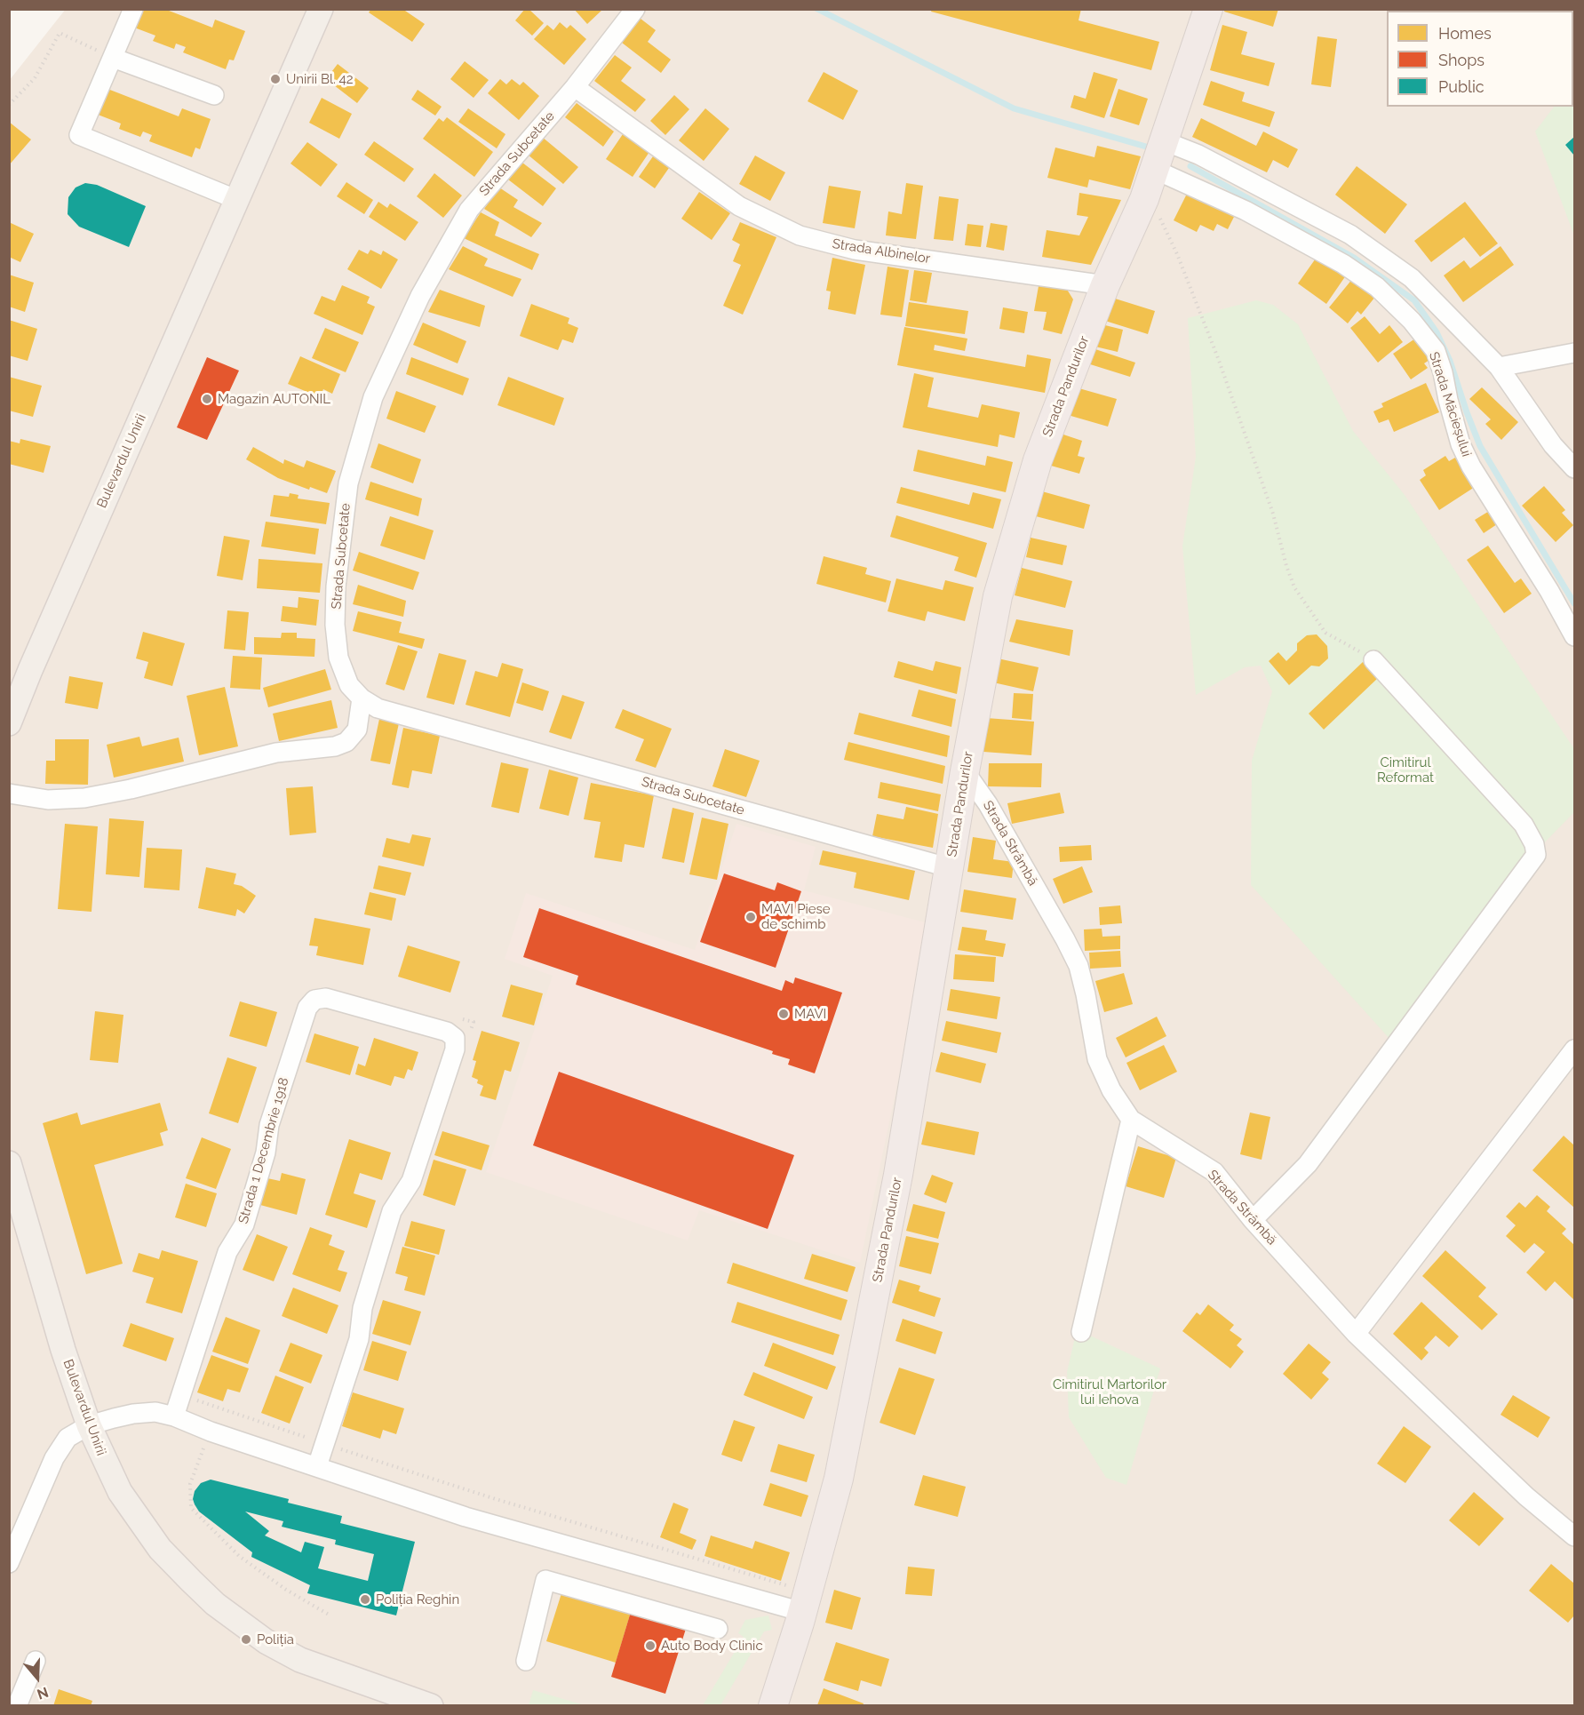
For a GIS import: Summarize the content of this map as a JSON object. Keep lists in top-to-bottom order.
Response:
{
  "streets": {
    "highway": ["Strada Pandurilor"],
    "main road": ["Bulevardul Unirii"],
    "street": [
      "Strada Subcetate",
      "Strada Albinelor",
      "Strada Măcieșului",
      "Strada Strâmbă",
      "Strada 1 Decembrie 1918"
    ]
  },
  "crossings": [
    ["Strada Subcetate", "Strada Albinelor"],
    ["Strada Subcetate", "Strada Pandurilor"],
    ["Strada Albinelor", "Strada Pandurilor"],
    ["Strada Pandurilor", "Strada Măcieșului"],
    ["Strada Pandurilor", "Strada Strâmbă"]
  ],
  "parks": ["Cimitirul Reformat", "Cimitirul Martorilor lui Iehova"],
  "places": [
    "Unirii Bl. 42",
    "Magazin AUTONIL",
    "MAVI Piese de schimb",
    "MAVI",
    "Poliția Reghin",
    "Poliția",
    "Auto Body Clinic"
  ],
  "legend": ["Homes", "Shops", "Public"],
  "north": "bottom"
}
